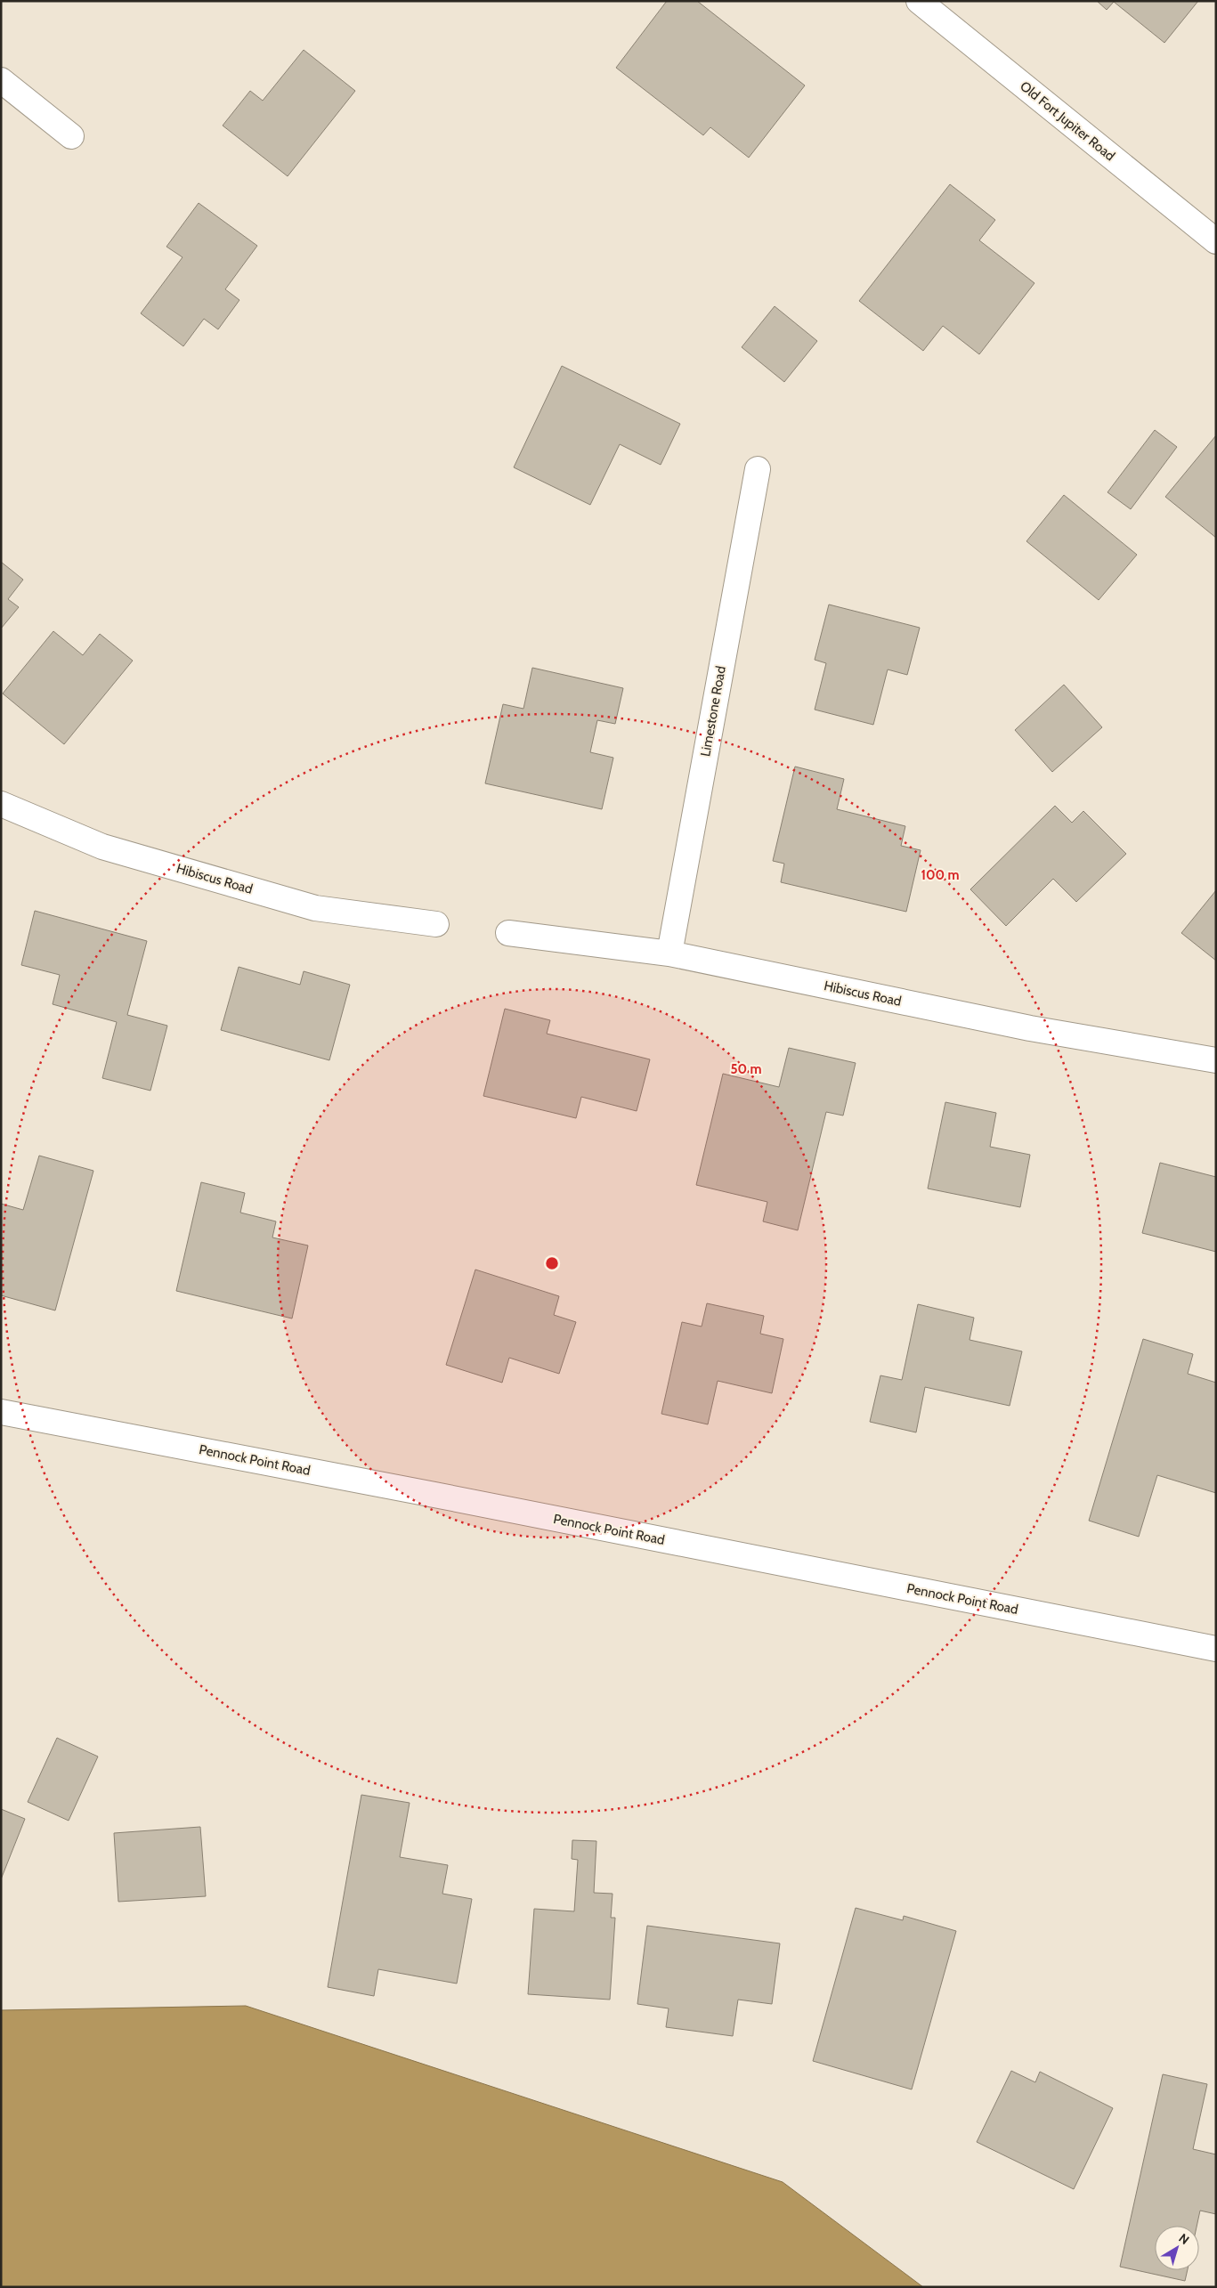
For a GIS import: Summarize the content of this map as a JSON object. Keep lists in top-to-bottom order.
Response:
{
  "streets": {
    "street": [
      "Old Fort Jupiter Road",
      "Limestone Road",
      "Hibiscus Road",
      "Pennock Point Road"
    ]
  },
  "crossings": [
    ["Limestone Road", "Hibiscus Road"]
  ],
  "north": "top right",
  "rings": ["100 m", "50 m"]
}
